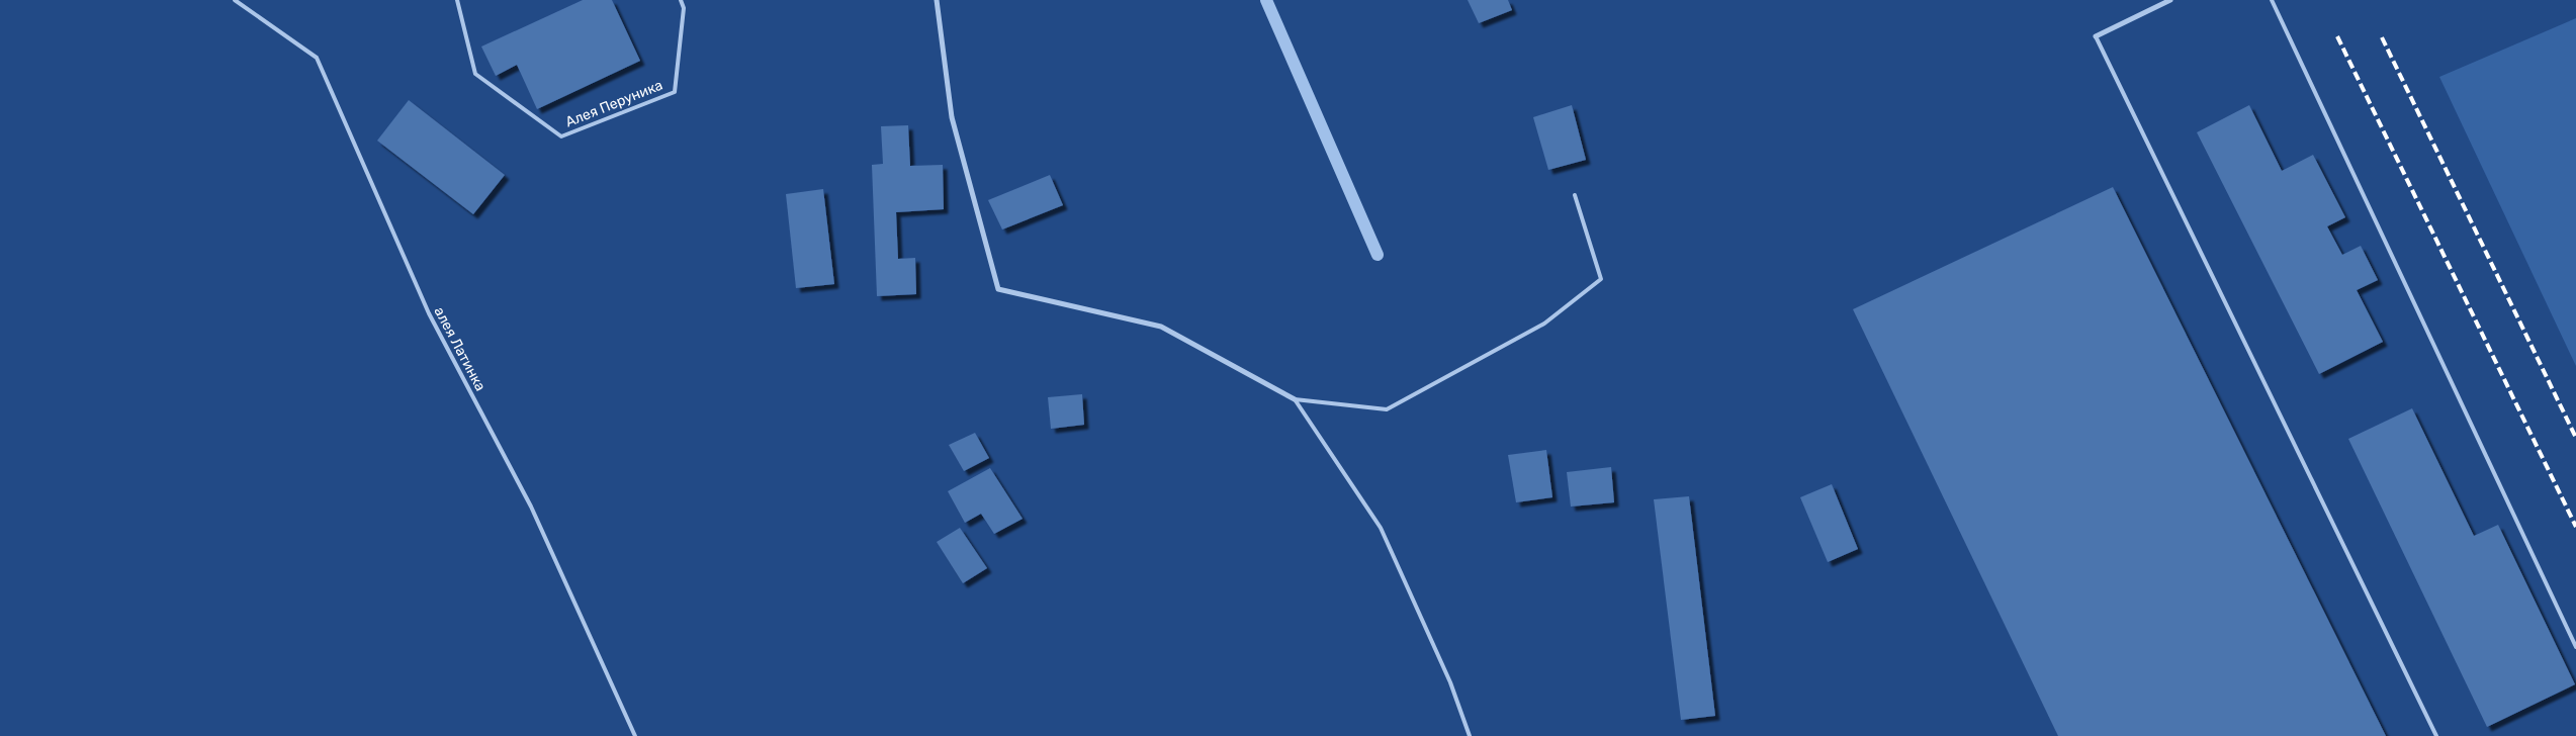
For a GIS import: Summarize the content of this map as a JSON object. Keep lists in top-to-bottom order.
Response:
{
  "streets": {
    "lane": ["Алея Перуника", "алея Латинка"]
  }
}
